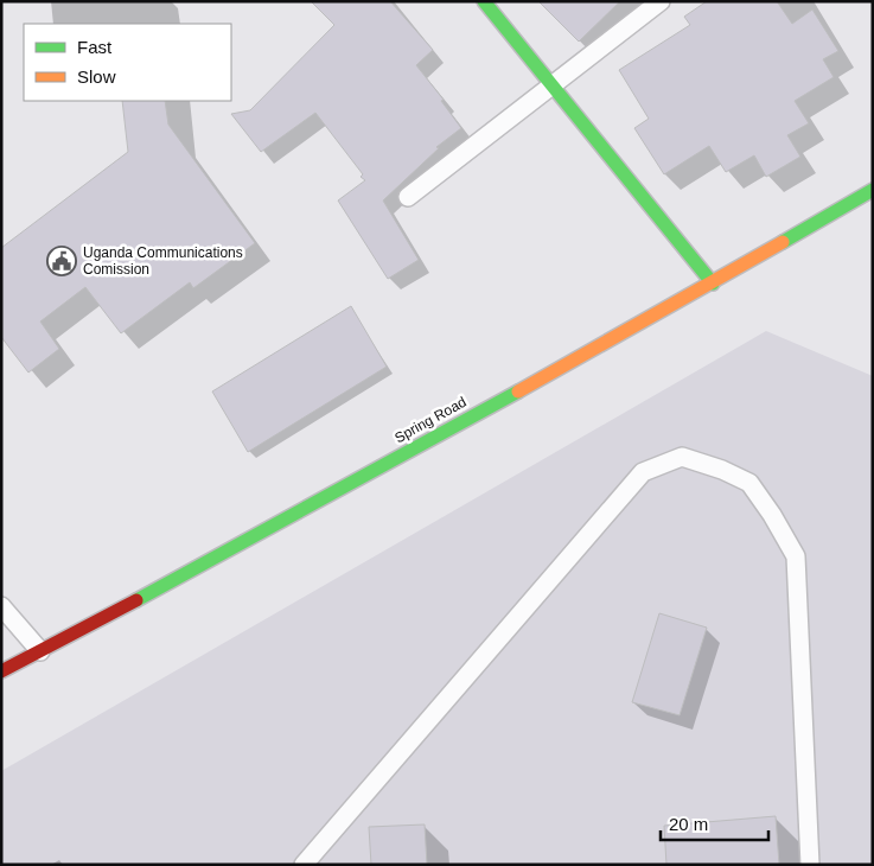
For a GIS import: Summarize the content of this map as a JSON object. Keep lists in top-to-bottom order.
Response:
{
  "streets": {
    "main road": ["Spring Road"]
  },
  "places": {
    "public building": ["Uganda Communications Comission"]
  },
  "legend": ["Fast", "Slow"],
  "scale_bar": "20 m"
}
